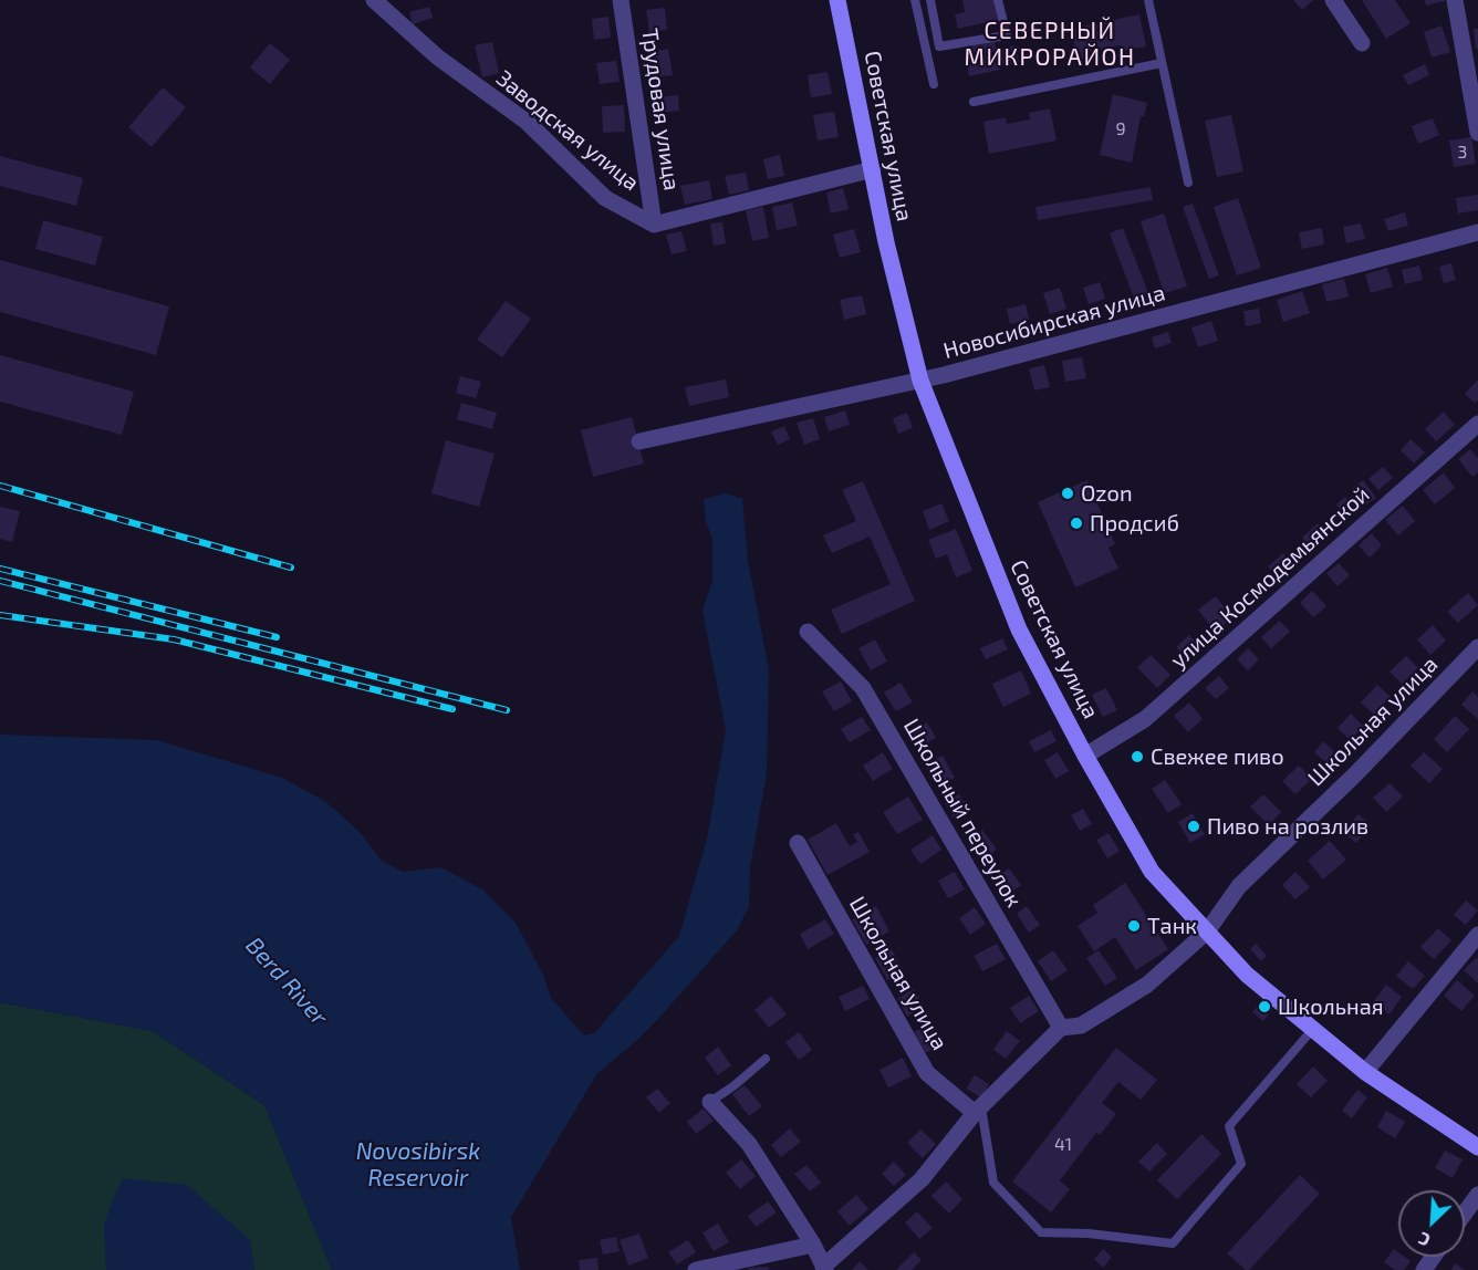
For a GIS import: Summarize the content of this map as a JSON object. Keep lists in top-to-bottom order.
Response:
{
  "streets": {
    "main road": ["Советская улица"],
    "street": [
      "Трудовая улица",
      "Заводская улица",
      "Новосибирская улица",
      "улица Космодемьянской",
      "Школьная улица",
      "Школьный переулок"
    ]
  },
  "crossings": [
    ["Трудовая улица", "Заводская улица"],
    ["Советская улица", "Новосибирская улица"],
    ["Советская улица", "улица Космодемьянской"],
    ["Советская улица", "Школьная улица"],
    ["Школьная улица", "Школьный переулок"]
  ],
  "districts": ["СЕВЕРНЫЙ МИКРОРАЙОН"],
  "water": ["Berd River", "Novosibirsk Reservoir"],
  "places": [
    "Ozon",
    "Продсиб",
    "Свежее пиво",
    "Пиво на розлив",
    "Танк",
    "Школьная"
  ],
  "house_numbers": ["9", "3", "41"],
  "north": "bottom left"
}
